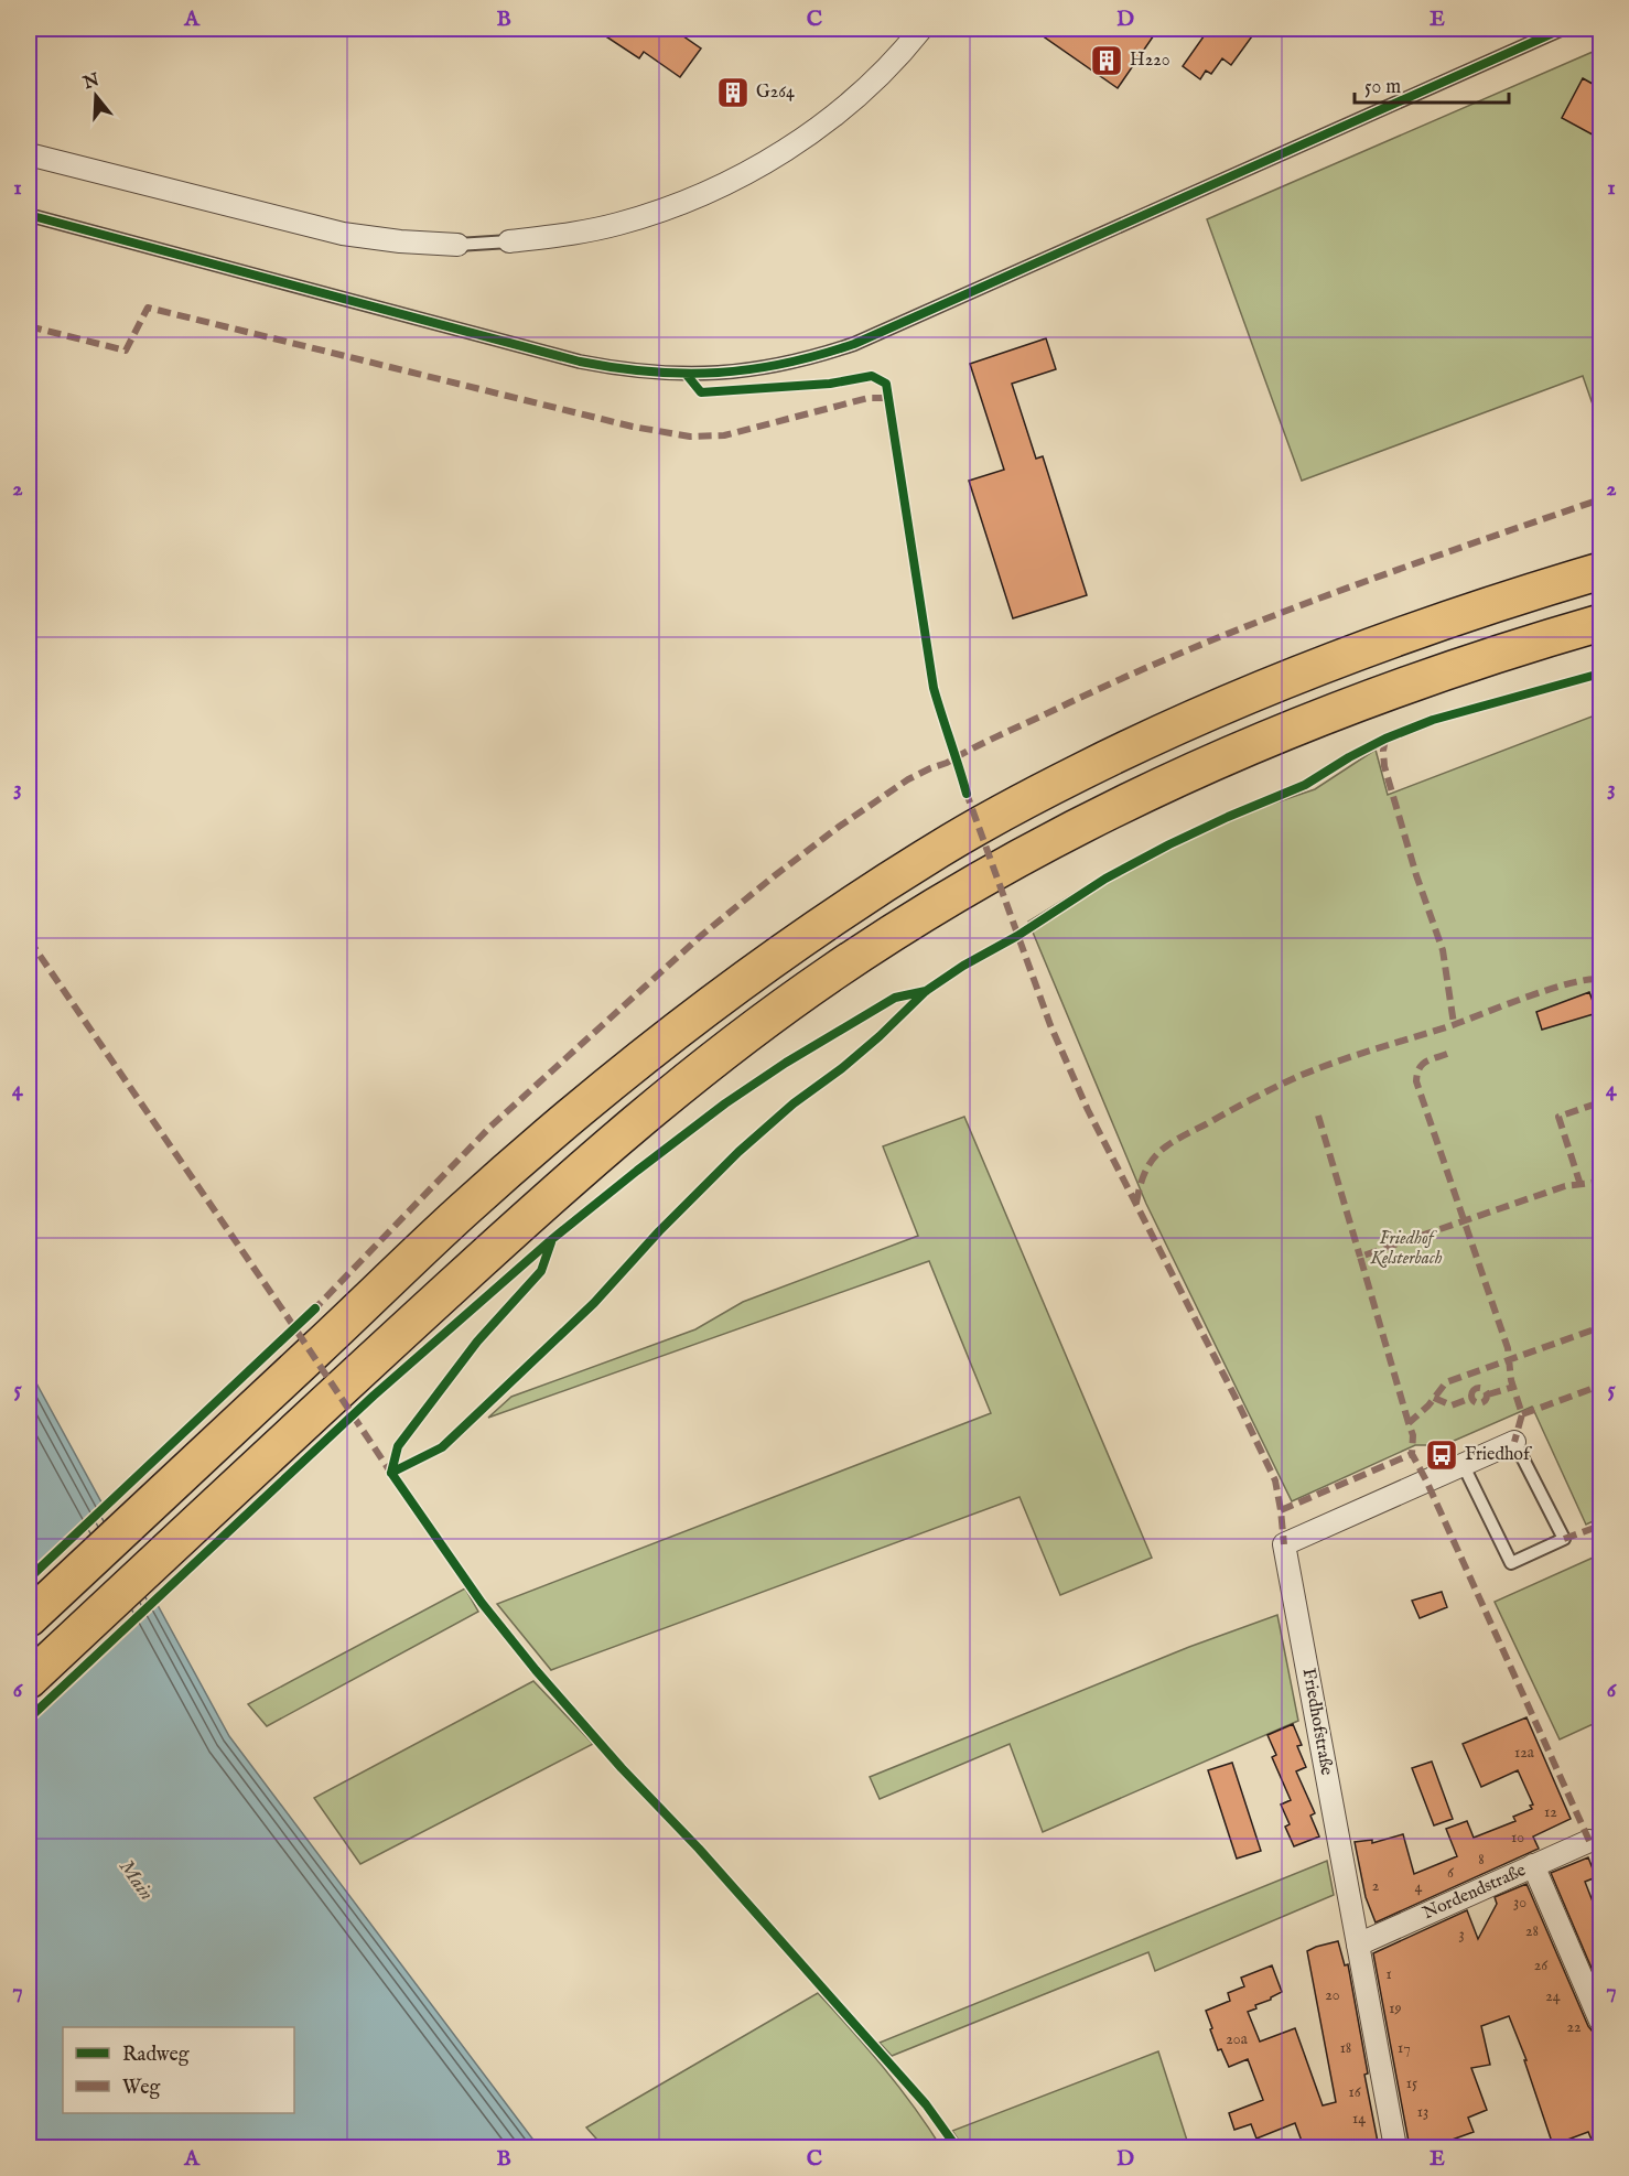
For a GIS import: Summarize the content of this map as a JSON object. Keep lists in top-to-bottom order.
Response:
{
  "streets": {
    "street": ["Friedhofstraße", "Nordendstraße"]
  },
  "crossings": [
    ["Friedhofstraße", "Nordendstraße"]
  ],
  "water": ["Main"],
  "parks": ["Friedhof Kelsterbach"],
  "places": {
    "building": ["H220", "G264"],
    "bus stop": ["Friedhof"]
  },
  "house_numbers": [
    "12a",
    "12",
    "10",
    "8",
    "6",
    "2",
    "4",
    "30",
    "28",
    "3",
    "26",
    "1",
    "20",
    "24",
    "19",
    "22",
    "20a",
    "18",
    "17",
    "15",
    "16",
    "13",
    "14"
  ],
  "legend": ["Radweg", "Weg"],
  "scale_bar": "50 m",
  "north": "top",
  "grid": {
    "columns": [
      "A",
      "B",
      "C",
      "D",
      "E"
    ],
    "rows": [
      "1",
      "2",
      "3",
      "4",
      "5",
      "6",
      "7"
    ]
  }
}
